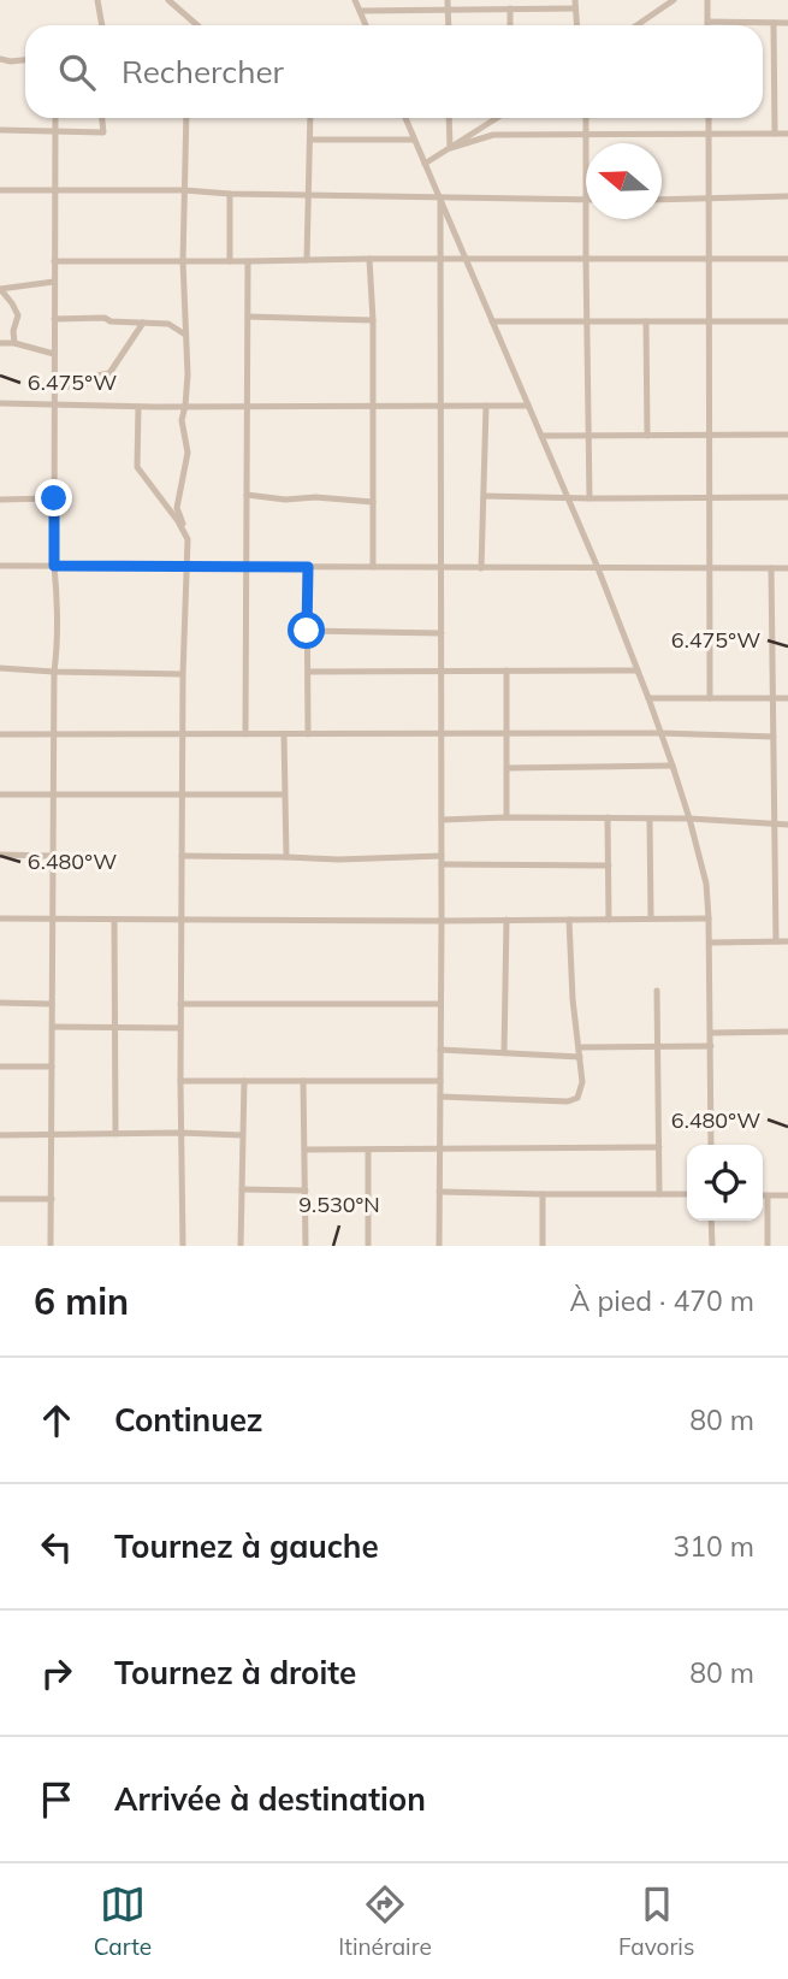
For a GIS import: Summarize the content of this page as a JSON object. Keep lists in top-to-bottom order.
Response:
{
  "north": "left",
  "page": {
    "search": "Rechercher",
    "heading": ["6 min", "À pied · 470 m"],
    "list": [
      ["Continuez", "80 m"],
      ["Tournez à gauche", "310 m"],
      ["Tournez à droite", "80 m"],
      "Arrivée à destination"
    ],
    "nav": ["Carte", "Itinéraire", "Favoris"]
  },
  "coordinates": ["6.475°W", "6.480°W", "9.530°N"]
}
